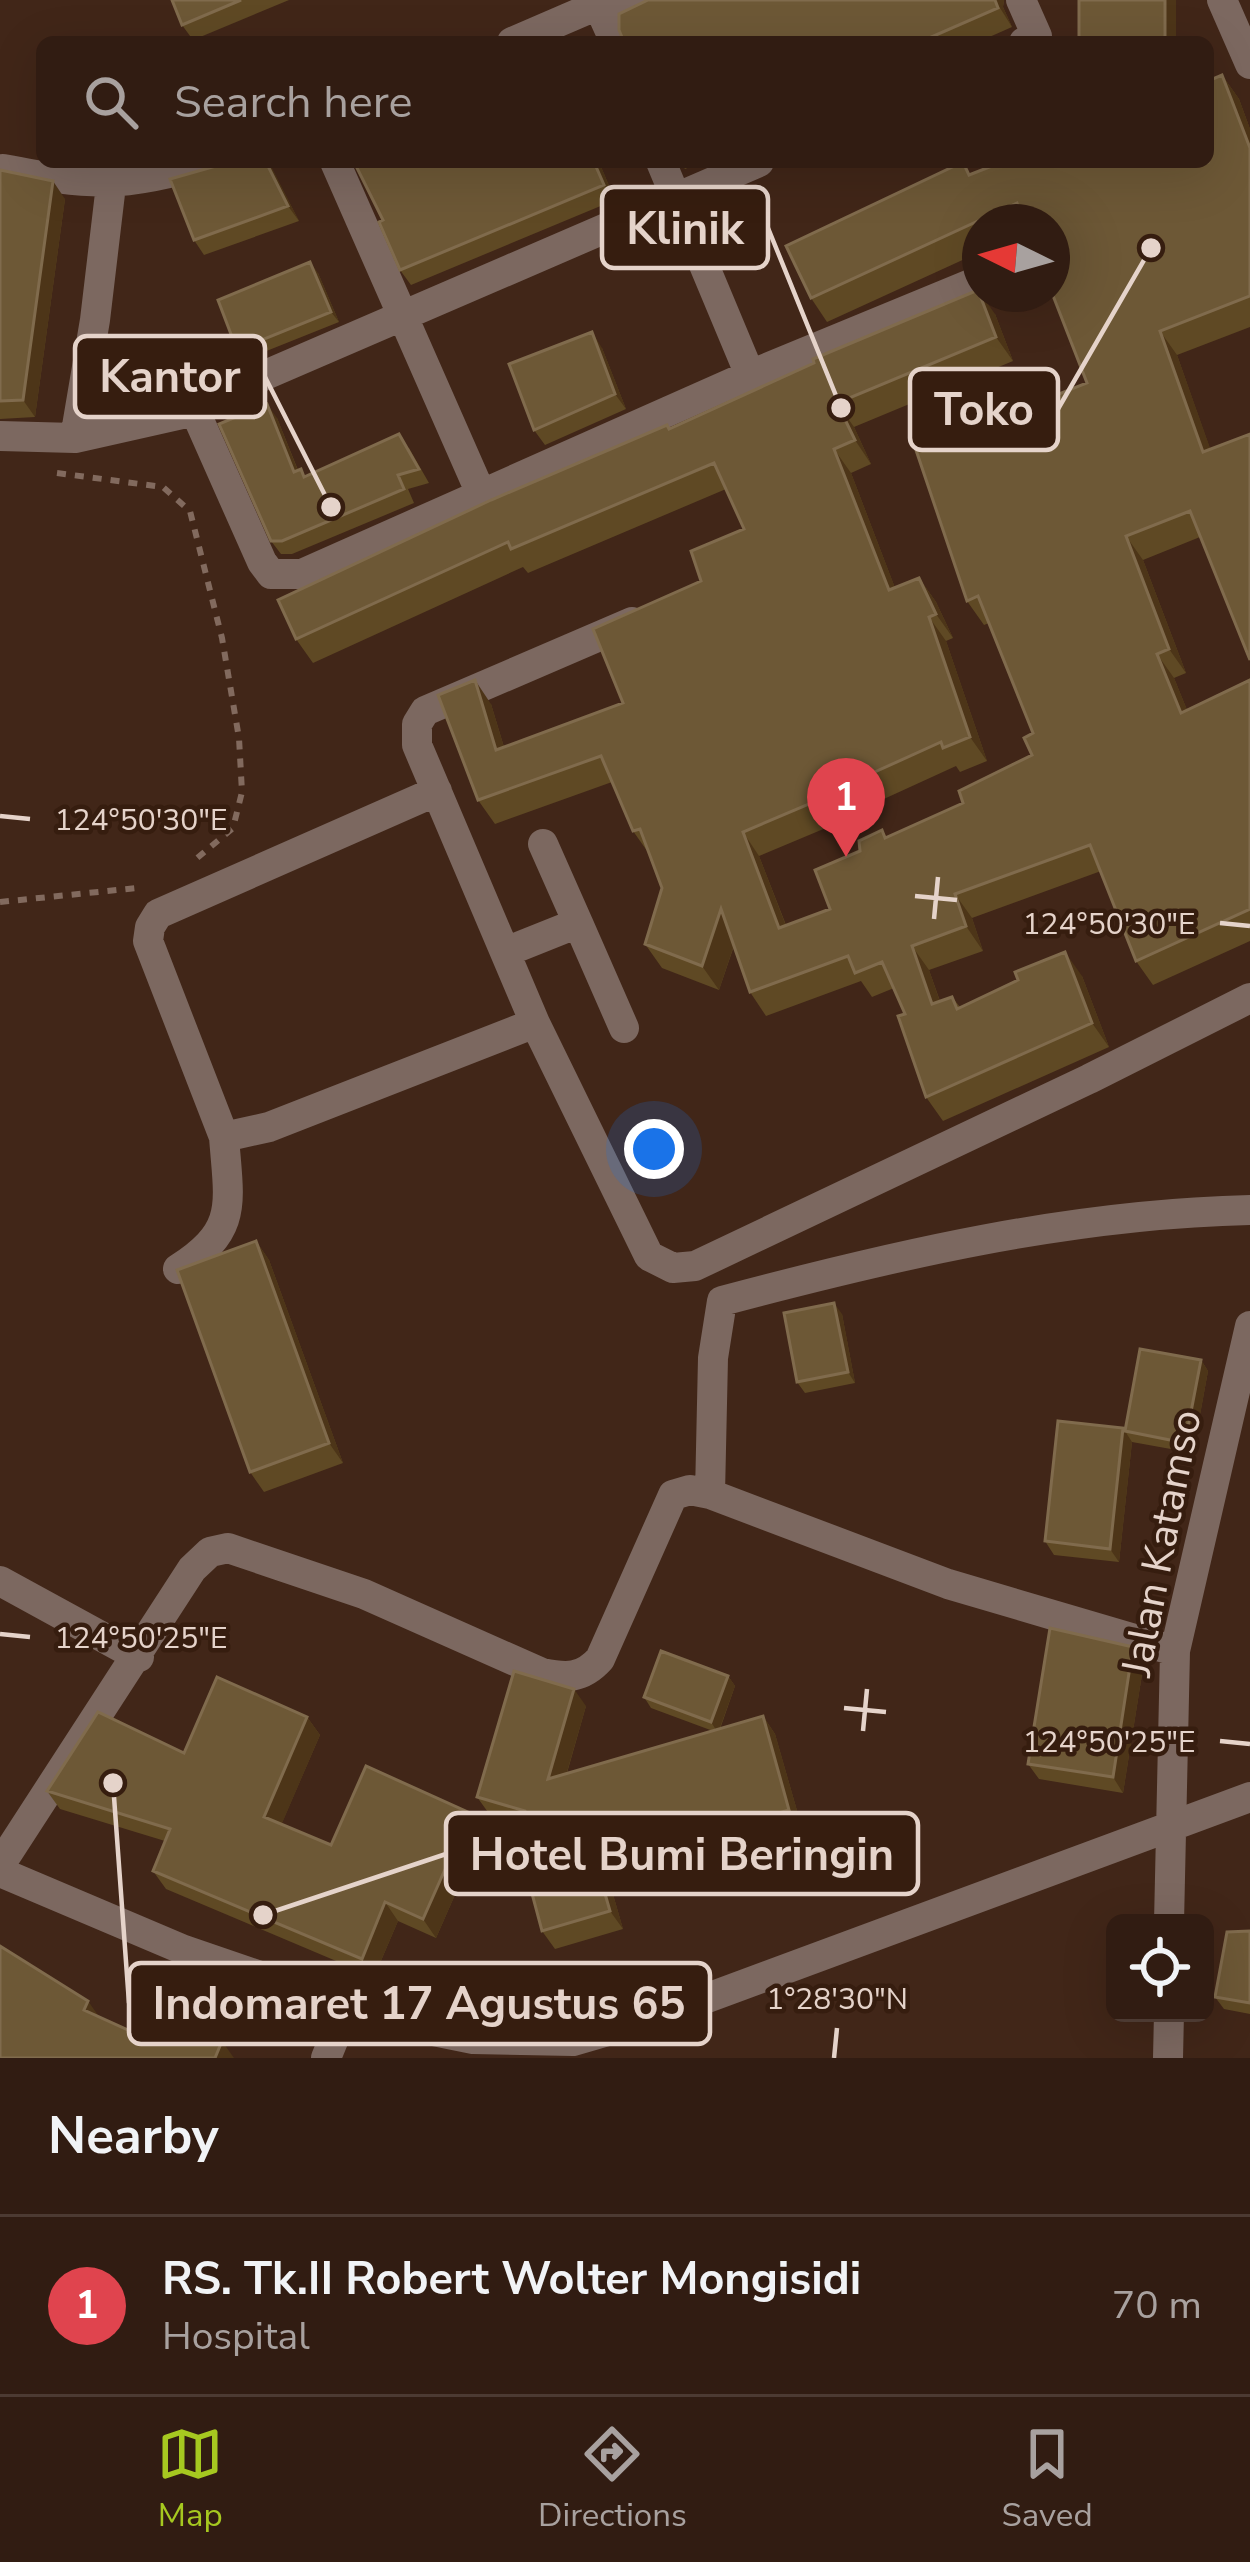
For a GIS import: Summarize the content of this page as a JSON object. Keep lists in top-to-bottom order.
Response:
{
  "streets": {
    "street": ["Jalan Katamso"]
  },
  "places": [
    "Toko",
    "Klinik",
    "Kantor",
    "Indomaret 17 Agustus 65",
    "Hotel Bumi Beringin"
  ],
  "north": "left",
  "page": {
    "search": "Search here",
    "pins": "1",
    "heading": "Nearby",
    "list": [
      {
        "mark": "1",
        "name": "RS. Tk.II Robert Wolter Mongisidi",
        "note": "Hospital",
        "value": "70 m"
      }
    ],
    "nav": ["Map", "Directions", "Saved"]
  },
  "coordinates": ["124°50'30\"E", "124°50'25\"E", "1°28'30\"N"]
}
